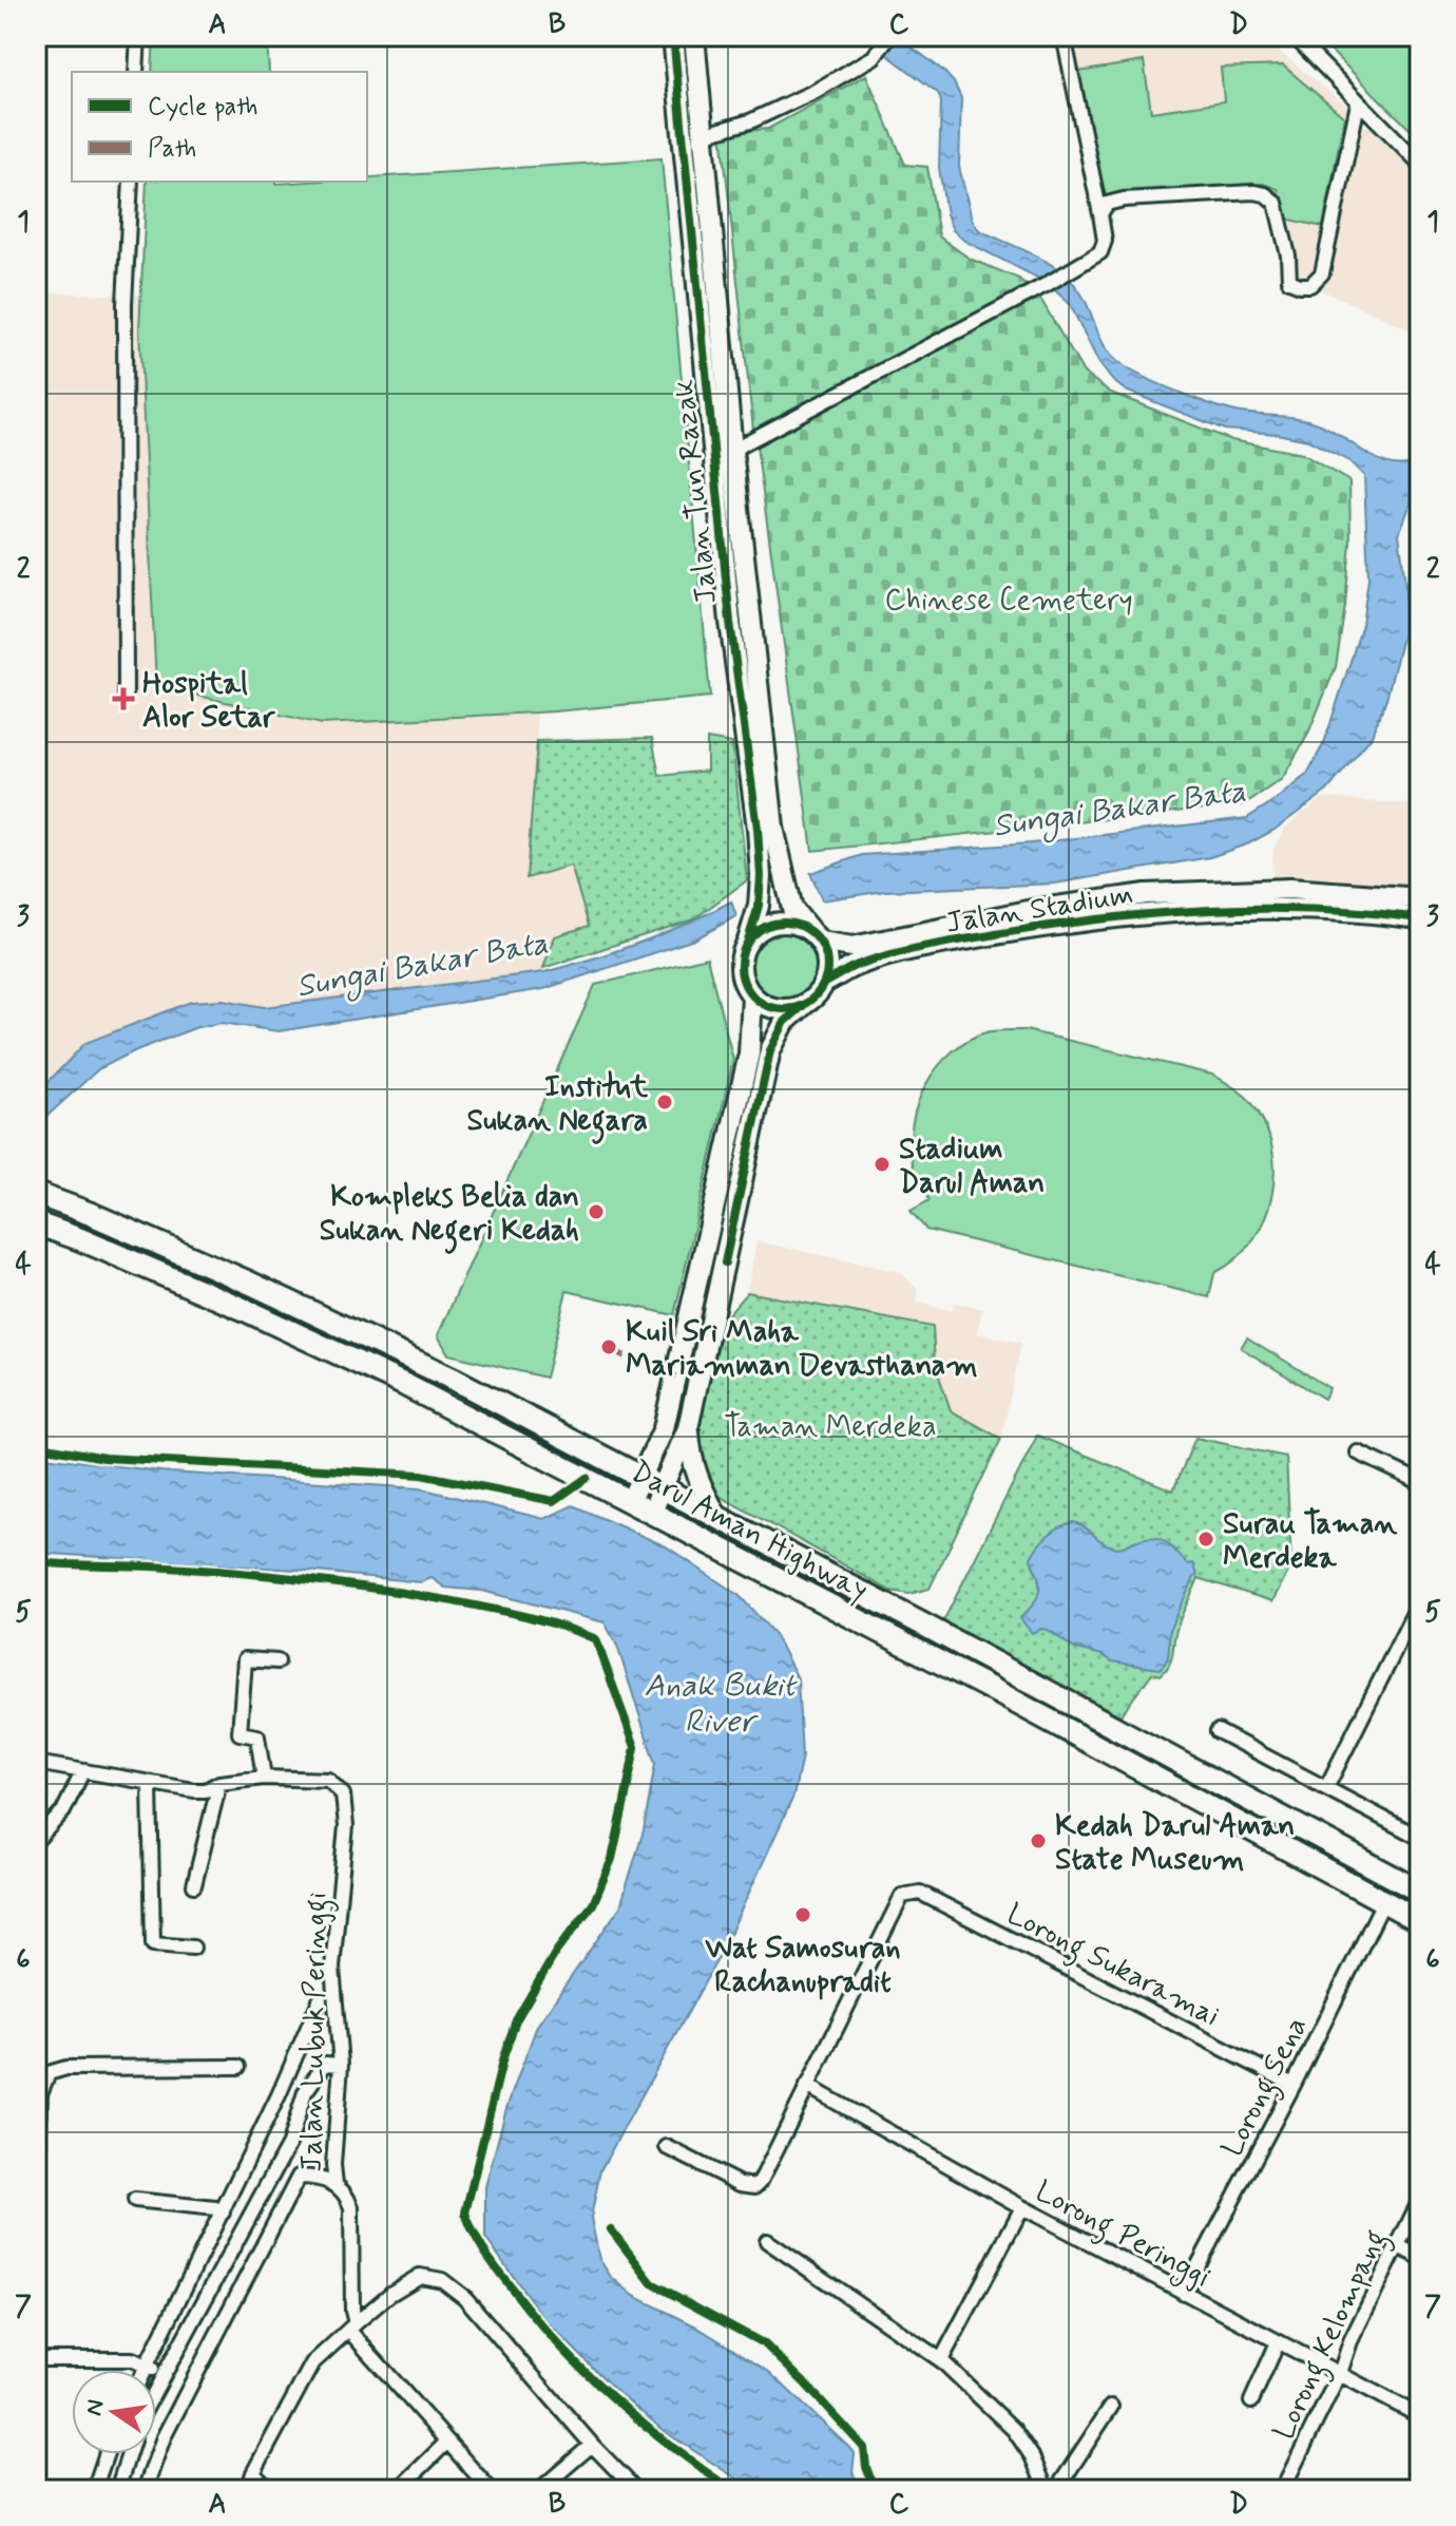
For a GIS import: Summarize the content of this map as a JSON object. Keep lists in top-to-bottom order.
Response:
{
  "streets": {
    "main road": ["Jalan Tun Razak", "Jalan Stadium", "Darul Aman Highway"],
    "street": [
      "Lorong Sukaramai",
      "Jalan Lubuk Peringgi",
      "Lorong Sena",
      "Lorong Peringgi",
      "Lorong Kelompang"
    ]
  },
  "crossings": [
    ["Jalan Tun Razak", "Jalan Stadium"],
    ["Darul Aman Highway", "Lorong Sena"],
    ["Lorong Sukaramai", "Lorong Sena"],
    ["Lorong Sukaramai", "Lorong Peringgi"],
    ["Lorong Sena", "Lorong Peringgi"],
    ["Lorong Peringgi", "Lorong Kelompang"]
  ],
  "water": ["Sungai Bakar Bata", "Anak Bukit River"],
  "parks": ["Chinese Cemetery", "Taman Merdeka"],
  "places": {
    "health": ["Hospital Alor Setar"],
    "other": [
      "Institut Sukan Negara",
      "Stadium Darul Aman",
      "Kompleks Belia dan Sukan Negeri Kedah",
      "Kuil Sri Maha Mariamman Devasthanam",
      "Surau Taman Merdeka",
      "Kedah Darul Aman State Museum",
      "Wat Samosuran Rachanupradit"
    ]
  },
  "legend": ["Cycle path", "Path"],
  "north": "left",
  "grid": {
    "columns": [
      "A",
      "B",
      "C",
      "D"
    ],
    "rows": [
      "1",
      "2",
      "3",
      "4",
      "5",
      "6",
      "7"
    ]
  }
}
